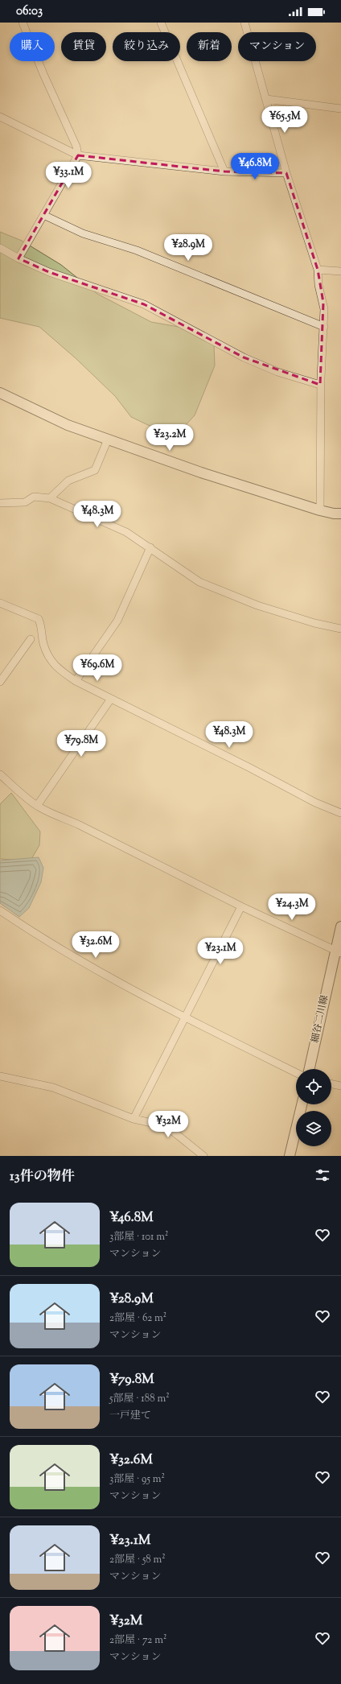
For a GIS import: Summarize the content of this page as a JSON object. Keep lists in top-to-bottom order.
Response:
{
  "streets": {
    "street": ["細谷二川線"]
  },
  "page": {
    "status": "06:03",
    "chip": [
      "購入",
      "賃貸",
      "絞り込み",
      "新着",
      "マンション"
    ],
    "price": [
      "¥65.5M",
      "¥46.8M",
      "¥33.1M",
      "¥28.9M",
      "¥23.2M",
      "¥48.3M",
      "¥69.6M",
      "¥48.3M",
      "¥79.8M",
      "¥24.3M",
      "¥32.6M",
      "¥23.1M",
      "¥32M"
    ],
    "heading": "13件の物件",
    "list": [
      {
        "name": "¥46.8M",
        "note": "3部屋 · 101 m² · マンション"
      },
      {
        "name": "¥28.9M",
        "note": "2部屋 · 62 m² · マンション"
      },
      {
        "name": "¥79.8M",
        "note": "5部屋 · 188 m² · 一戸建て"
      },
      {
        "name": "¥32.6M",
        "note": "3部屋 · 95 m² · マンション"
      },
      {
        "name": "¥23.1M",
        "note": "2部屋 · 58 m² · マンション"
      },
      {
        "name": "¥32M",
        "note": "2部屋 · 72 m² · マンション"
      }
    ]
  }
}
